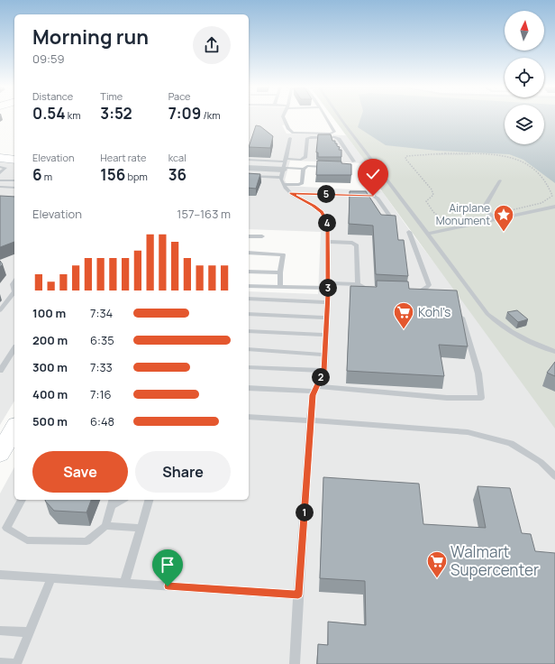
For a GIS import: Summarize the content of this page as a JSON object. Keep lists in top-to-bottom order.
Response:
{
  "places": {
    "place": ["Airplane Monument"],
    "supermarket": ["Kohl's", "Walmart Supercenter"]
  },
  "north": "top",
  "page": {
    "heading": ["Morning run", "09:59"],
    "stats": [
      ["Distance", "0.54 km"],
      ["Time", "3:52"],
      ["Pace", "7:09 /km"],
      ["Elevation", "6 m"],
      ["Heart rate", "156 bpm"],
      ["kcal", "36"]
    ],
    "pins": [
      "5",
      "4",
      "3",
      "2",
      "1"
    ],
    "chart": ["Elevation", "157–163 m"],
    "list": [
      {
        "name": "100 m",
        "note": "7:34"
      },
      {
        "name": "200 m",
        "note": "6:35"
      },
      {
        "name": "300 m",
        "note": "7:33"
      },
      {
        "name": "400 m",
        "note": "7:16"
      },
      {
        "name": "500 m",
        "note": "6:48"
      }
    ],
    "buttons": ["Save", "Share"]
  }
}
